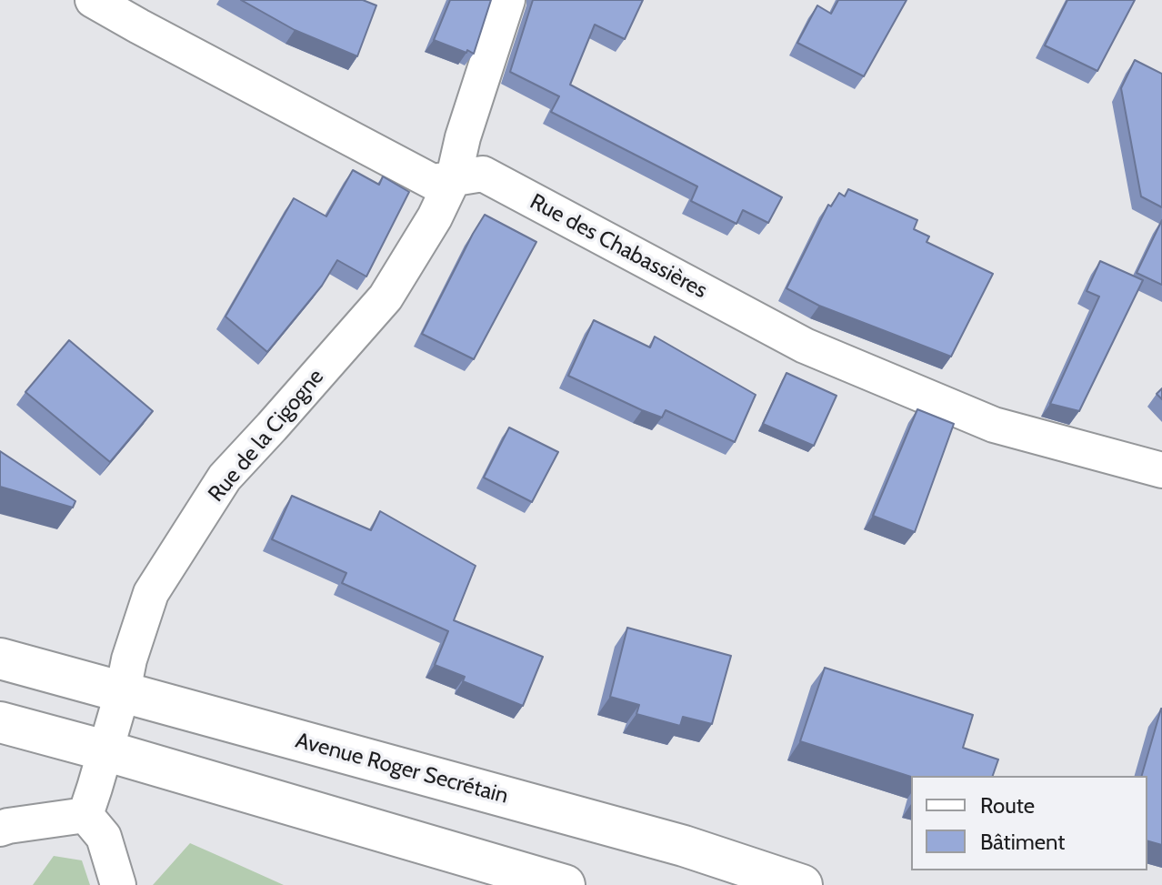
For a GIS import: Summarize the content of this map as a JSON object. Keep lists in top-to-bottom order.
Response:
{
  "streets": {
    "main road": ["Avenue Roger Secrétain"],
    "street": ["Rue des Chabassières", "Rue de la Cigogne"]
  },
  "crossings": [
    ["Rue des Chabassières", "Rue de la Cigogne"],
    ["Rue de la Cigogne", "Avenue Roger Secrétain"]
  ],
  "legend": ["Route", "Bâtiment"]
}
